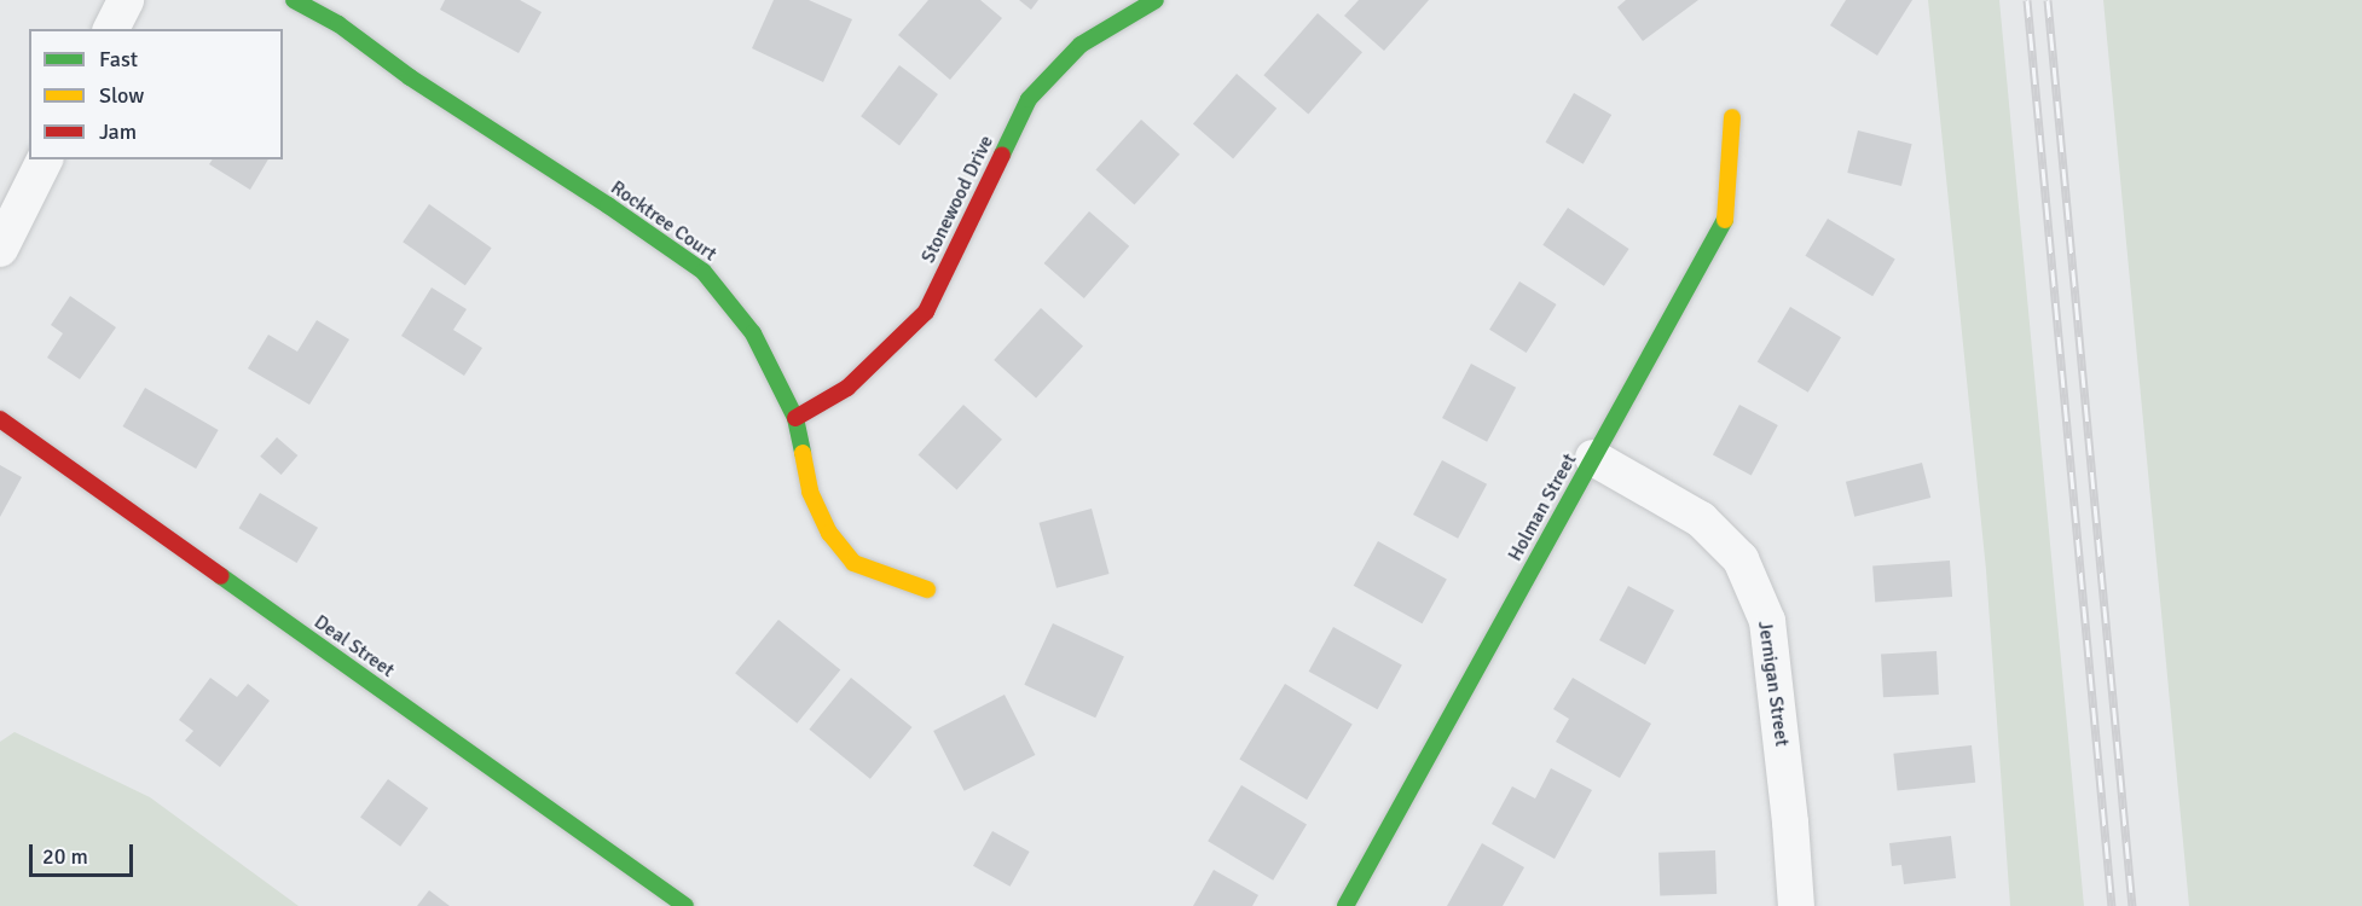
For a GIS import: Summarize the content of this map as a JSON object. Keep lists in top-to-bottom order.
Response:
{
  "streets": {
    "street": [
      "Stonewood Drive",
      "Rocktree Court",
      "Holman Street",
      "Deal Street",
      "Jernigan Street"
    ]
  },
  "crossings": [
    ["Stonewood Drive", "Rocktree Court"],
    ["Holman Street", "Jernigan Street"]
  ],
  "legend": ["Fast", "Slow", "Jam"],
  "scale_bar": "20 m"
}
